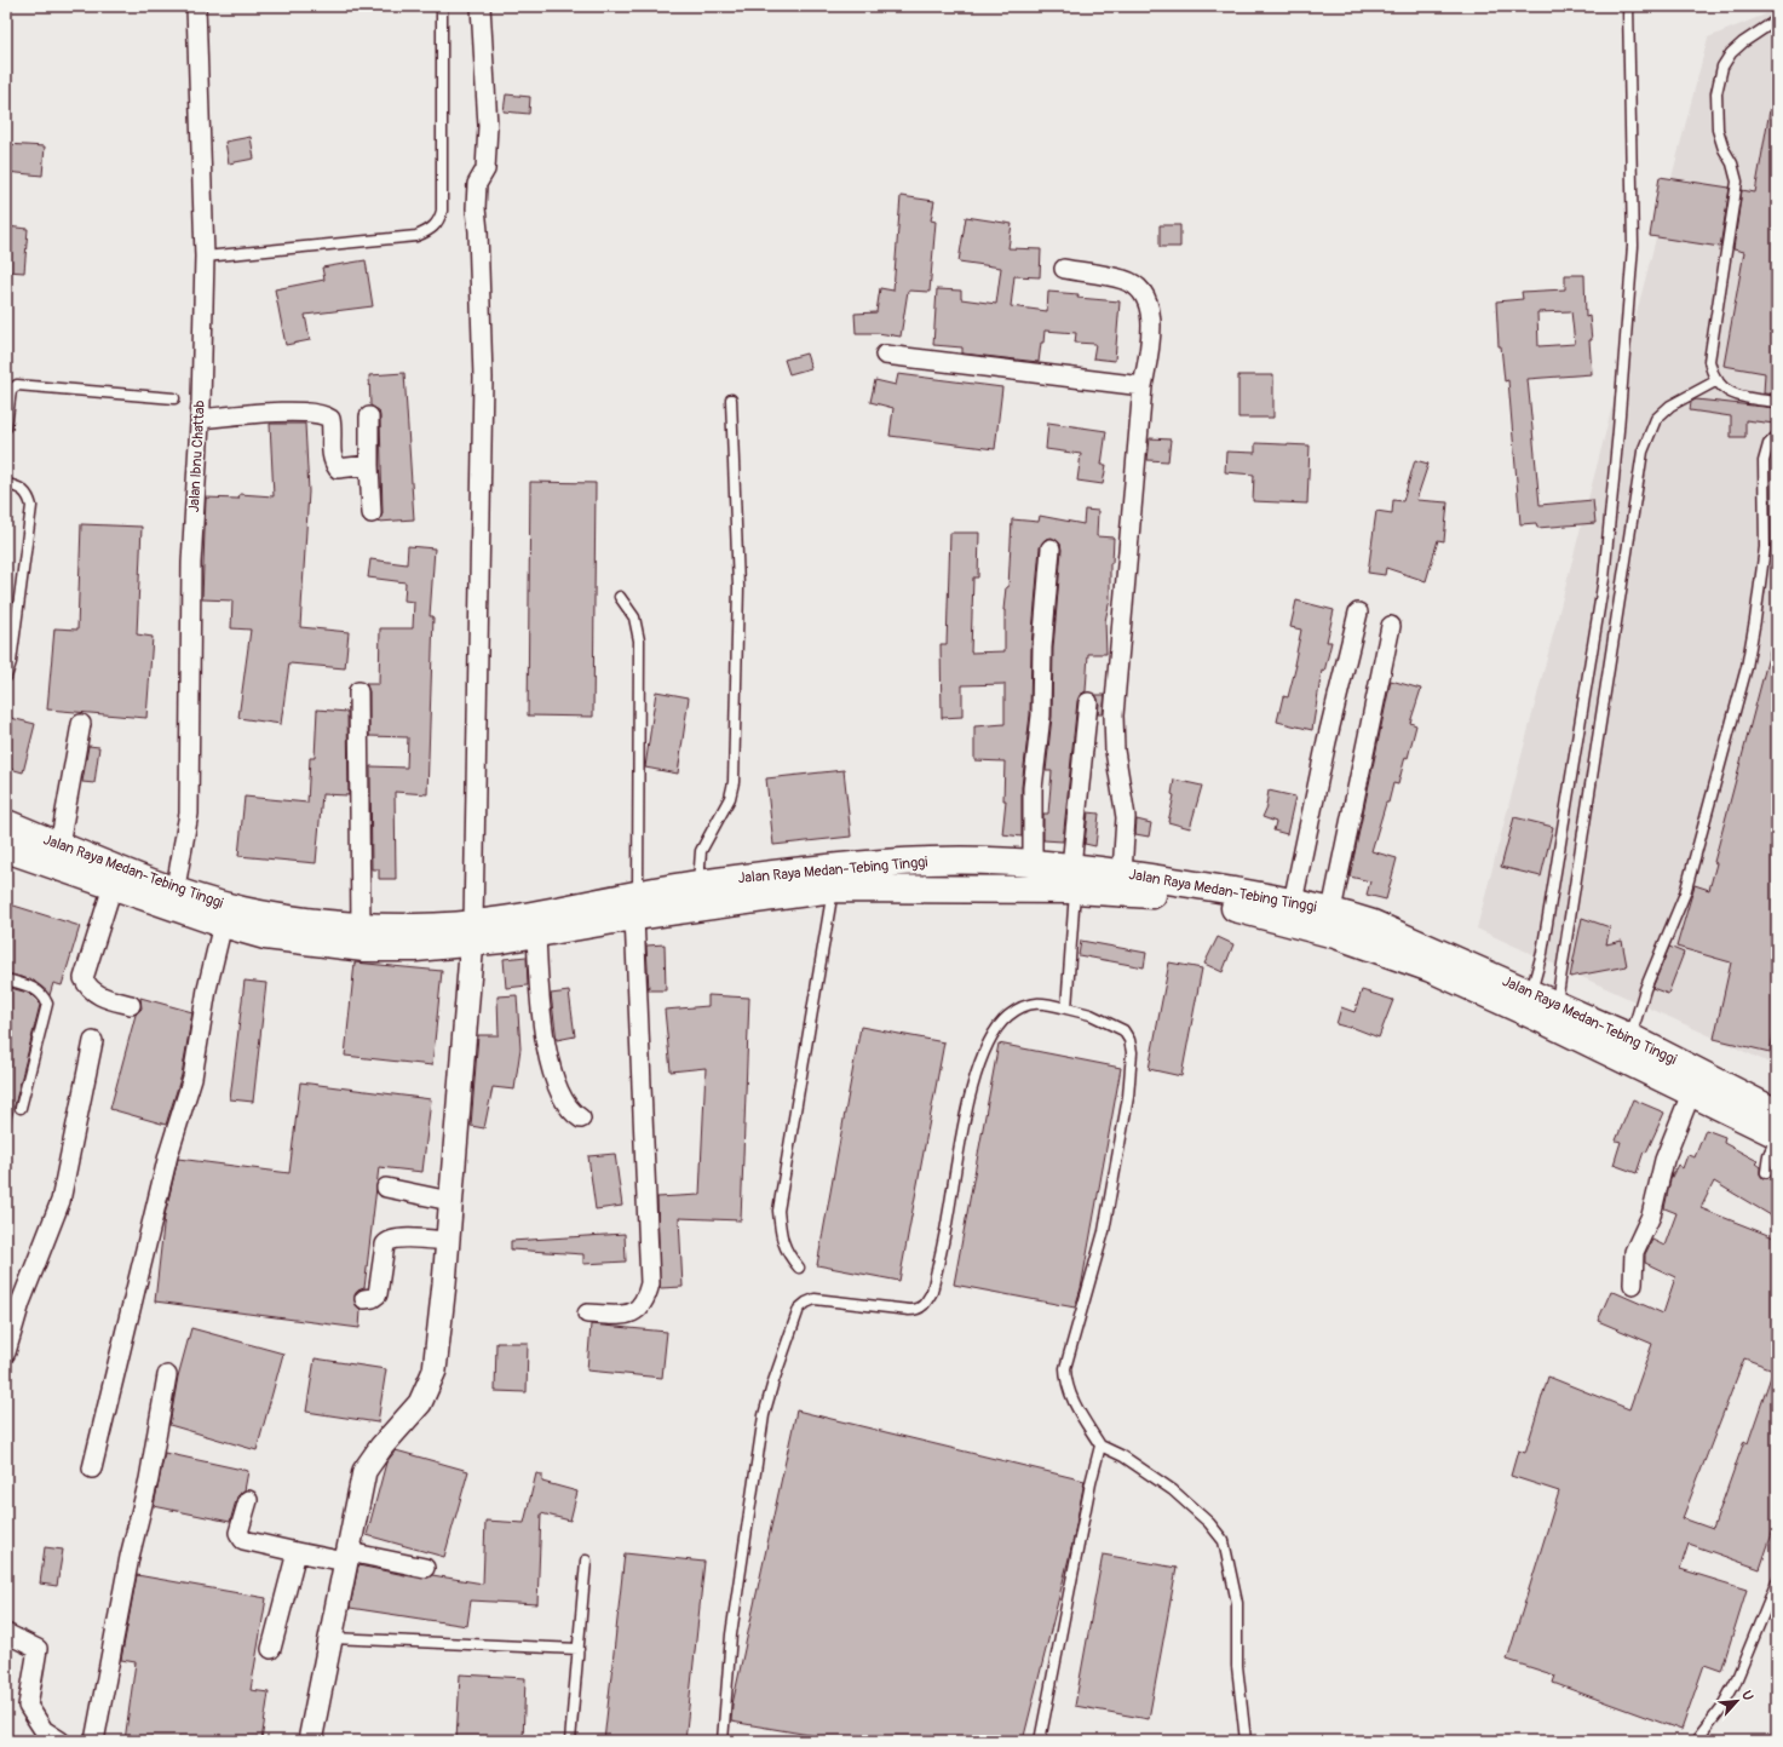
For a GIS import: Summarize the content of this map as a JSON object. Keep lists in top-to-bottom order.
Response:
{
  "streets": {
    "highway": ["Jalan Raya Medan-Tebing Tinggi"],
    "street": ["Jalan Ibnu Chattab"]
  },
  "crossings": [
    ["Jalan Ibnu Chattab", "Jalan Raya Medan-Tebing Tinggi"]
  ],
  "north": "top right"
}
